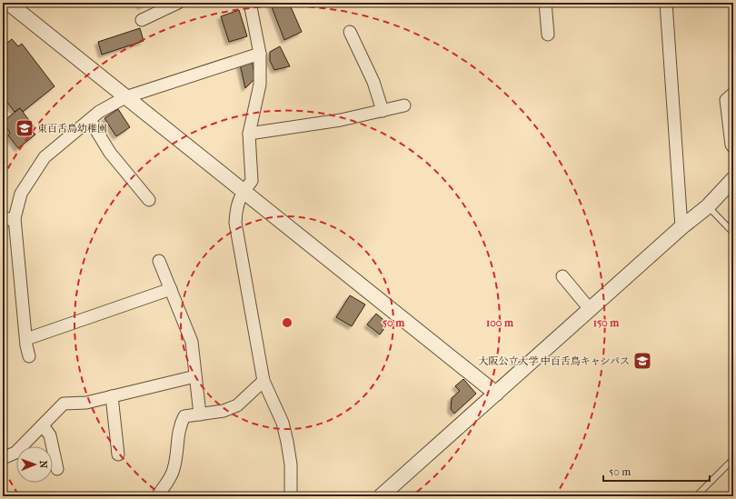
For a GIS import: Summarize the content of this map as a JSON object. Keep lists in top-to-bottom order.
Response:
{
  "places": {
    "school or university": ["東百舌鳥幼稚園", "大阪公立大学 中百舌鳥キャンパス"]
  },
  "scale_bar": "50 m",
  "north": "right",
  "rings": ["50 m", "100 m", "150 m"]
}
